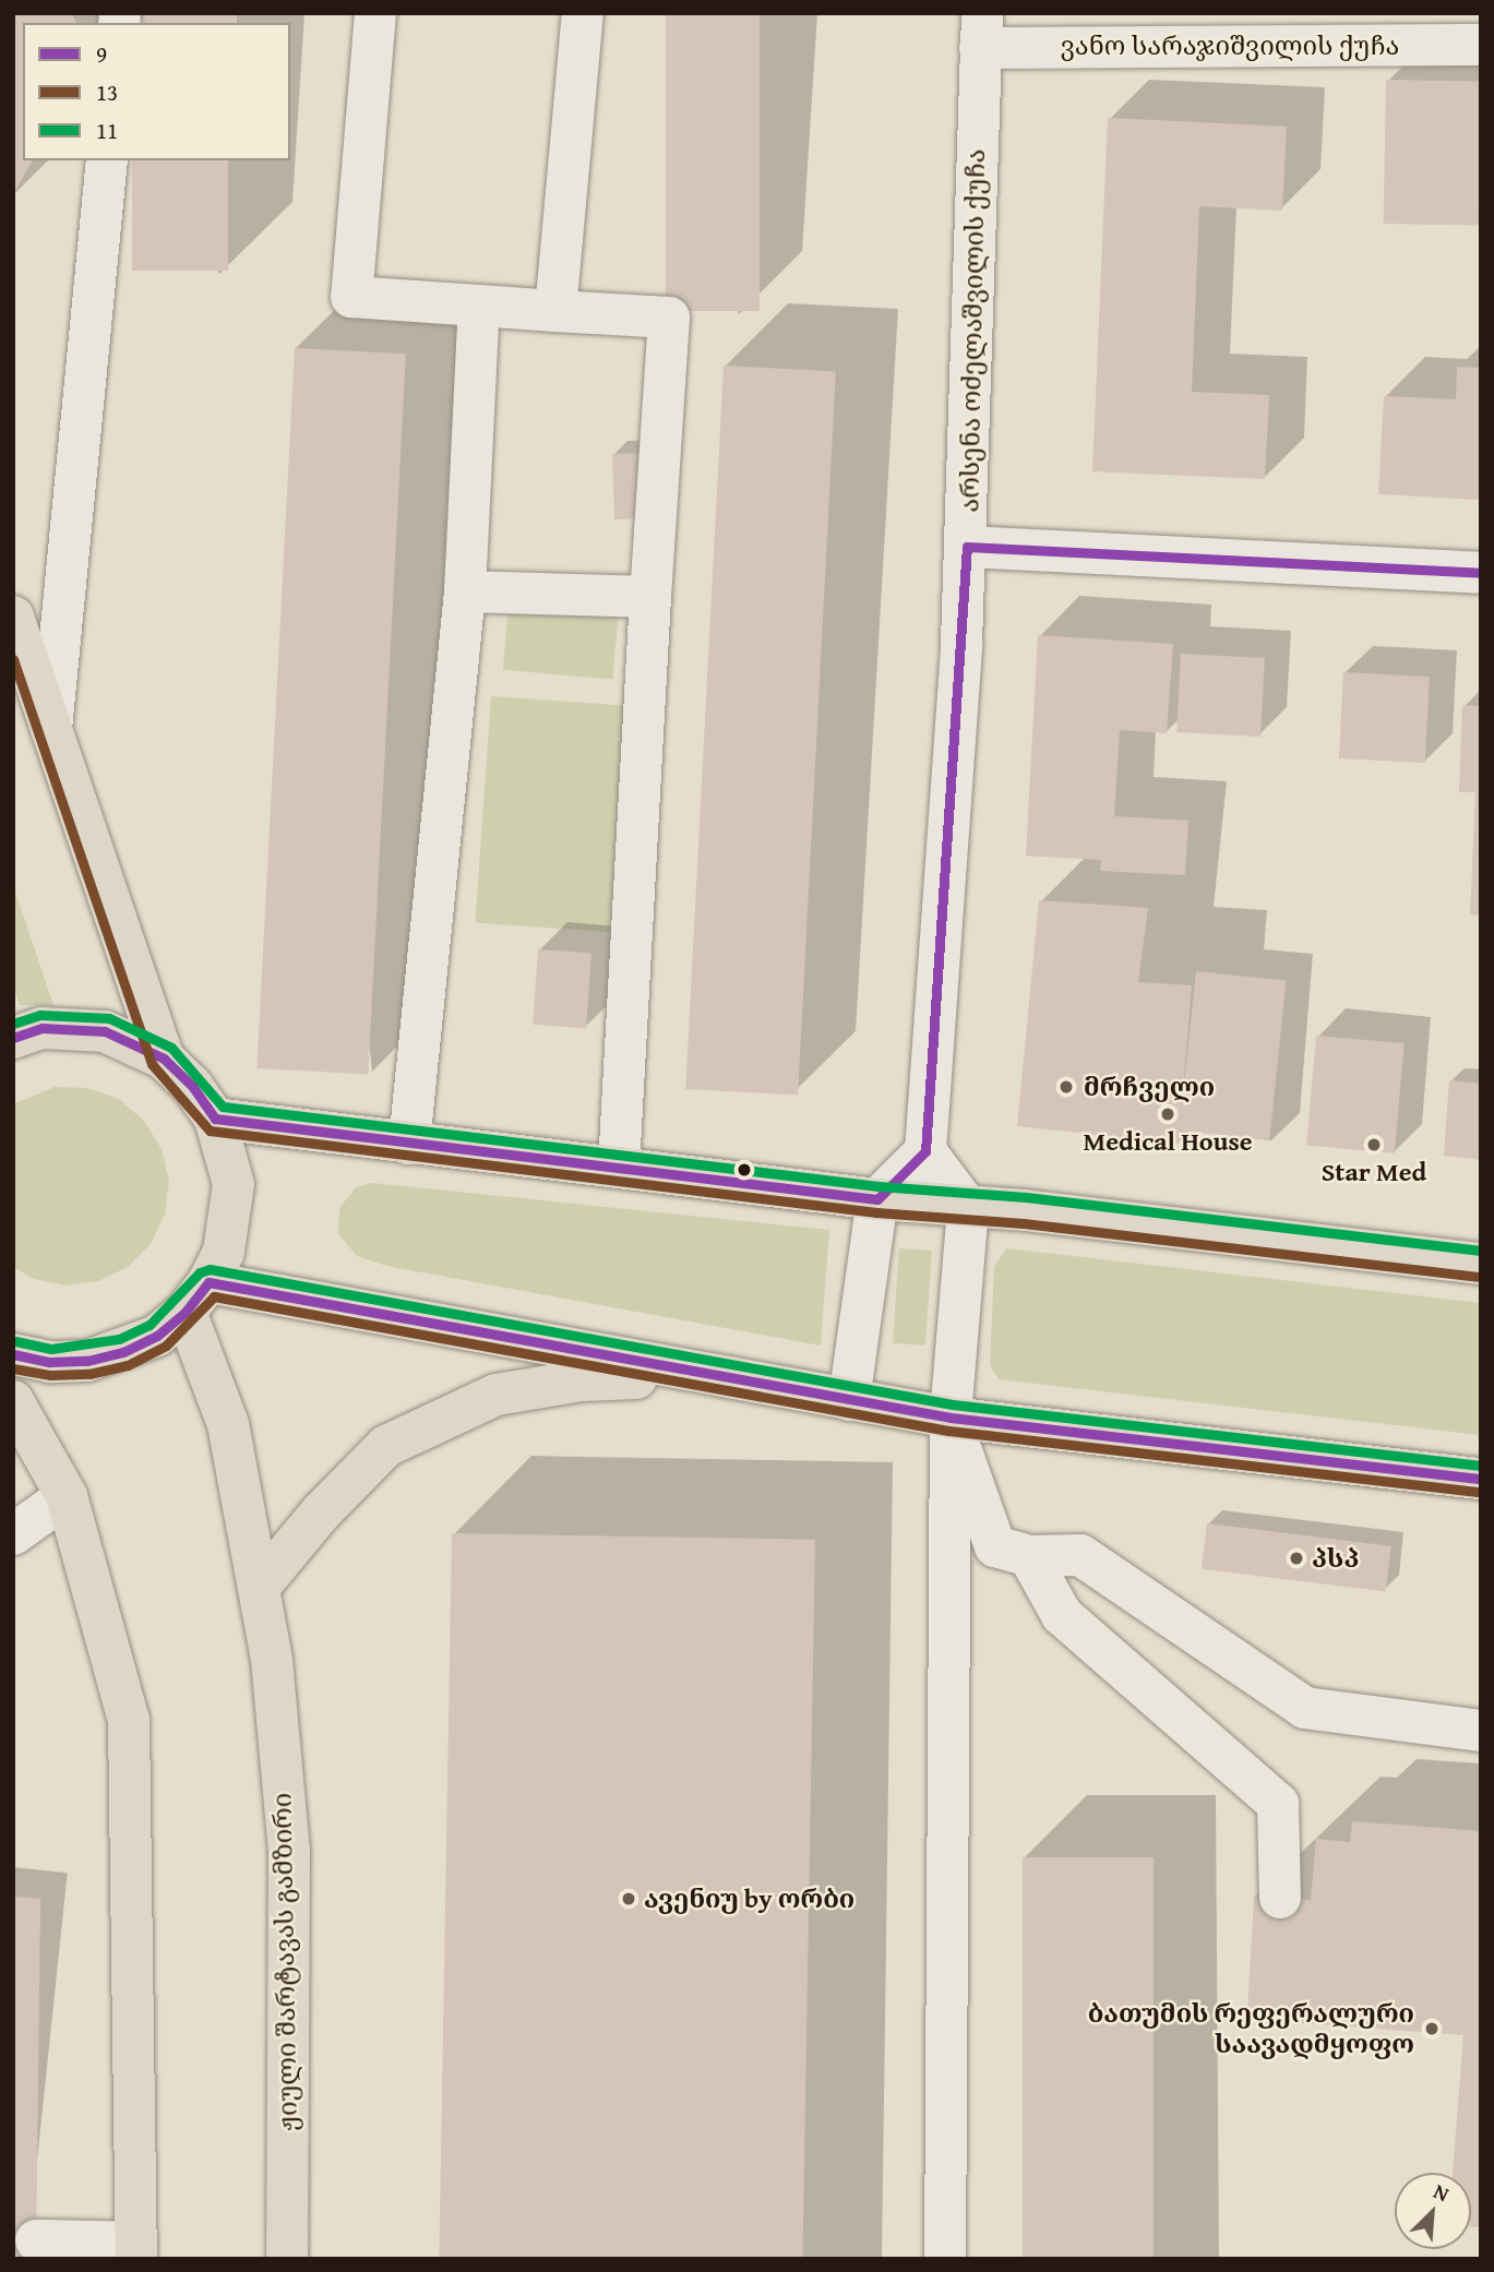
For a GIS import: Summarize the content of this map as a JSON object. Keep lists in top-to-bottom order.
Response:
{
  "streets": {
    "main road": ["ჟიული შარტავას გამზირი"],
    "street": ["ვანო სარაჯიშვილის ქუჩა", "არსენა ოძელაშვილის ქუჩა"]
  },
  "crossings": [
    ["ვანო სარაჯიშვილის ქუჩა", "არსენა ოძელაშვილის ქუჩა"]
  ],
  "places": [
    "მრჩველი",
    "Medical House",
    "Star Med",
    "პსპ",
    "ავენიუ by ორბი",
    "ბათუმის რეფერალური საავადმყოფო"
  ],
  "lines": ["transit line 9", "transit line 13", "transit line 11"],
  "legend": ["9", "13", "11"],
  "north": "top right"
}
